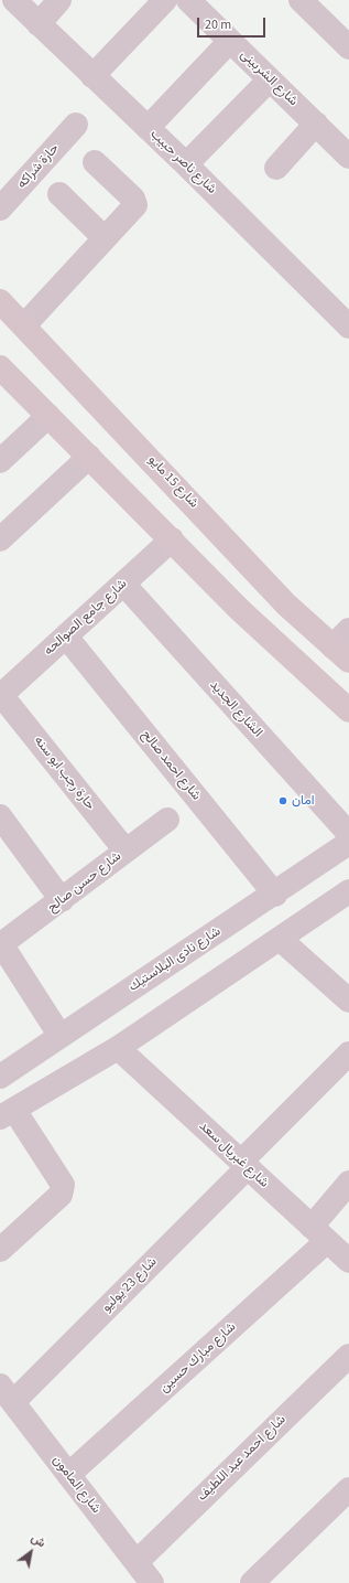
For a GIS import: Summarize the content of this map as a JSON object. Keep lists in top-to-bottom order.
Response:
{
  "streets": {
    "main road": ["شارع 15 مايو"],
    "street": [
      "شارع الشربينى",
      "شارع ناصر حبيب",
      "حارة شراكه",
      "شارع جامع الصوالحه",
      "الشارع الجديد",
      "شارع احمد صالح",
      "حارة رجب ابو سنه",
      "شارع حسن صالح",
      "شارع نادى البلاستيك",
      "شارع غبريال سعد",
      "شارع 23 يوليو",
      "شارع مبارك حسين",
      "شارع احمد عبد اللطيف",
      "شارع المامون"
    ]
  },
  "crossings": [
    ["شارع جامع الصوالحه", "الشارع الجديد"],
    ["شارع جامع الصوالحه", "شارع احمد صالح"],
    ["شارع جامع الصوالحه", "حارة رجب ابو سنه"],
    ["شارع احمد صالح", "شارع نادى البلاستيك"],
    ["حارة رجب ابو سنه", "شارع حسن صالح"],
    ["شارع غبريال سعد", "شارع 23 يوليو"],
    ["شارع غبريال سعد", "شارع مبارك حسين"],
    ["شارع 23 يوليو", "شارع المامون"],
    ["شارع مبارك حسين", "شارع المامون"],
    ["شارع احمد عبد اللطيف", "شارع المامون"]
  ],
  "places": ["امان"],
  "scale_bar": "20 m",
  "north": "top right"
}
